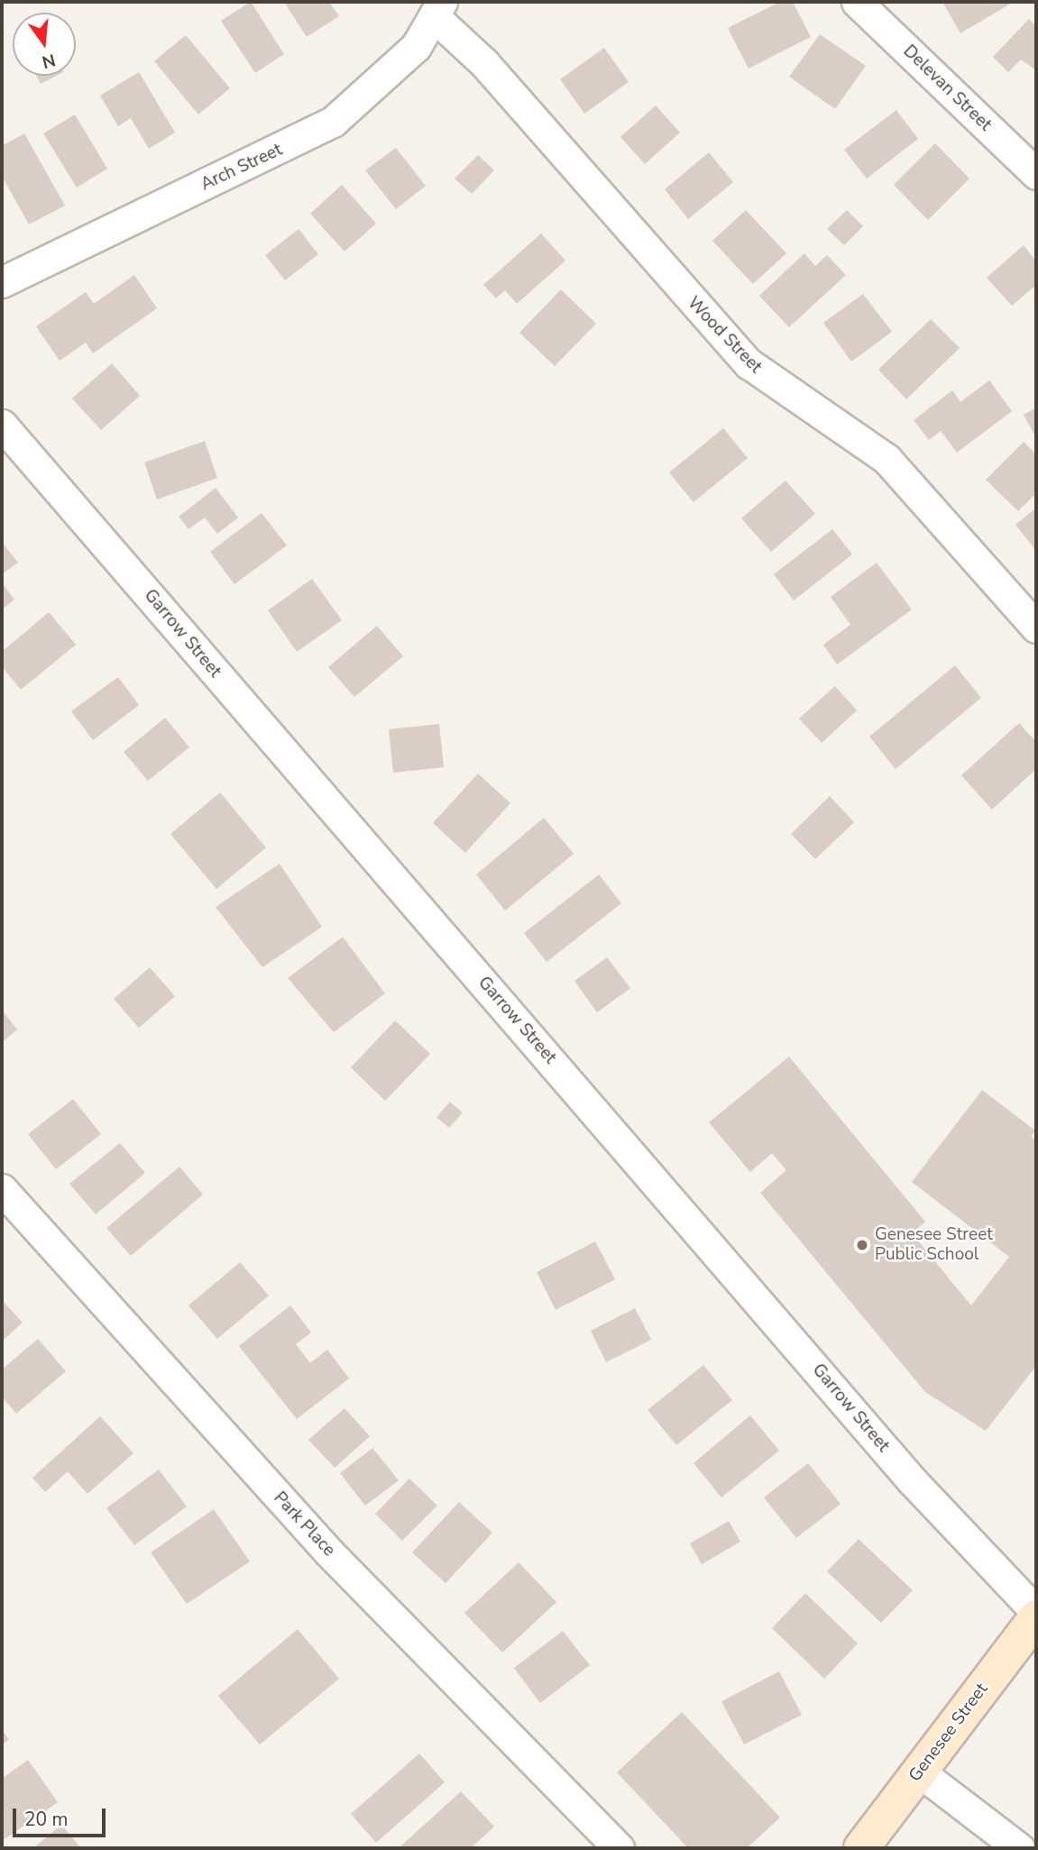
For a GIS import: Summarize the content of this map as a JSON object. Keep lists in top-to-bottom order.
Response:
{
  "streets": {
    "main road": ["Genesee Street"],
    "street": [
      "Delevan Street",
      "Arch Street",
      "Wood Street",
      "Garrow Street",
      "Park Place"
    ]
  },
  "crossings": [
    ["Arch Street", "Wood Street"]
  ],
  "places": ["Genesee Street Public School"],
  "scale_bar": "20 m",
  "north": "bottom"
}
